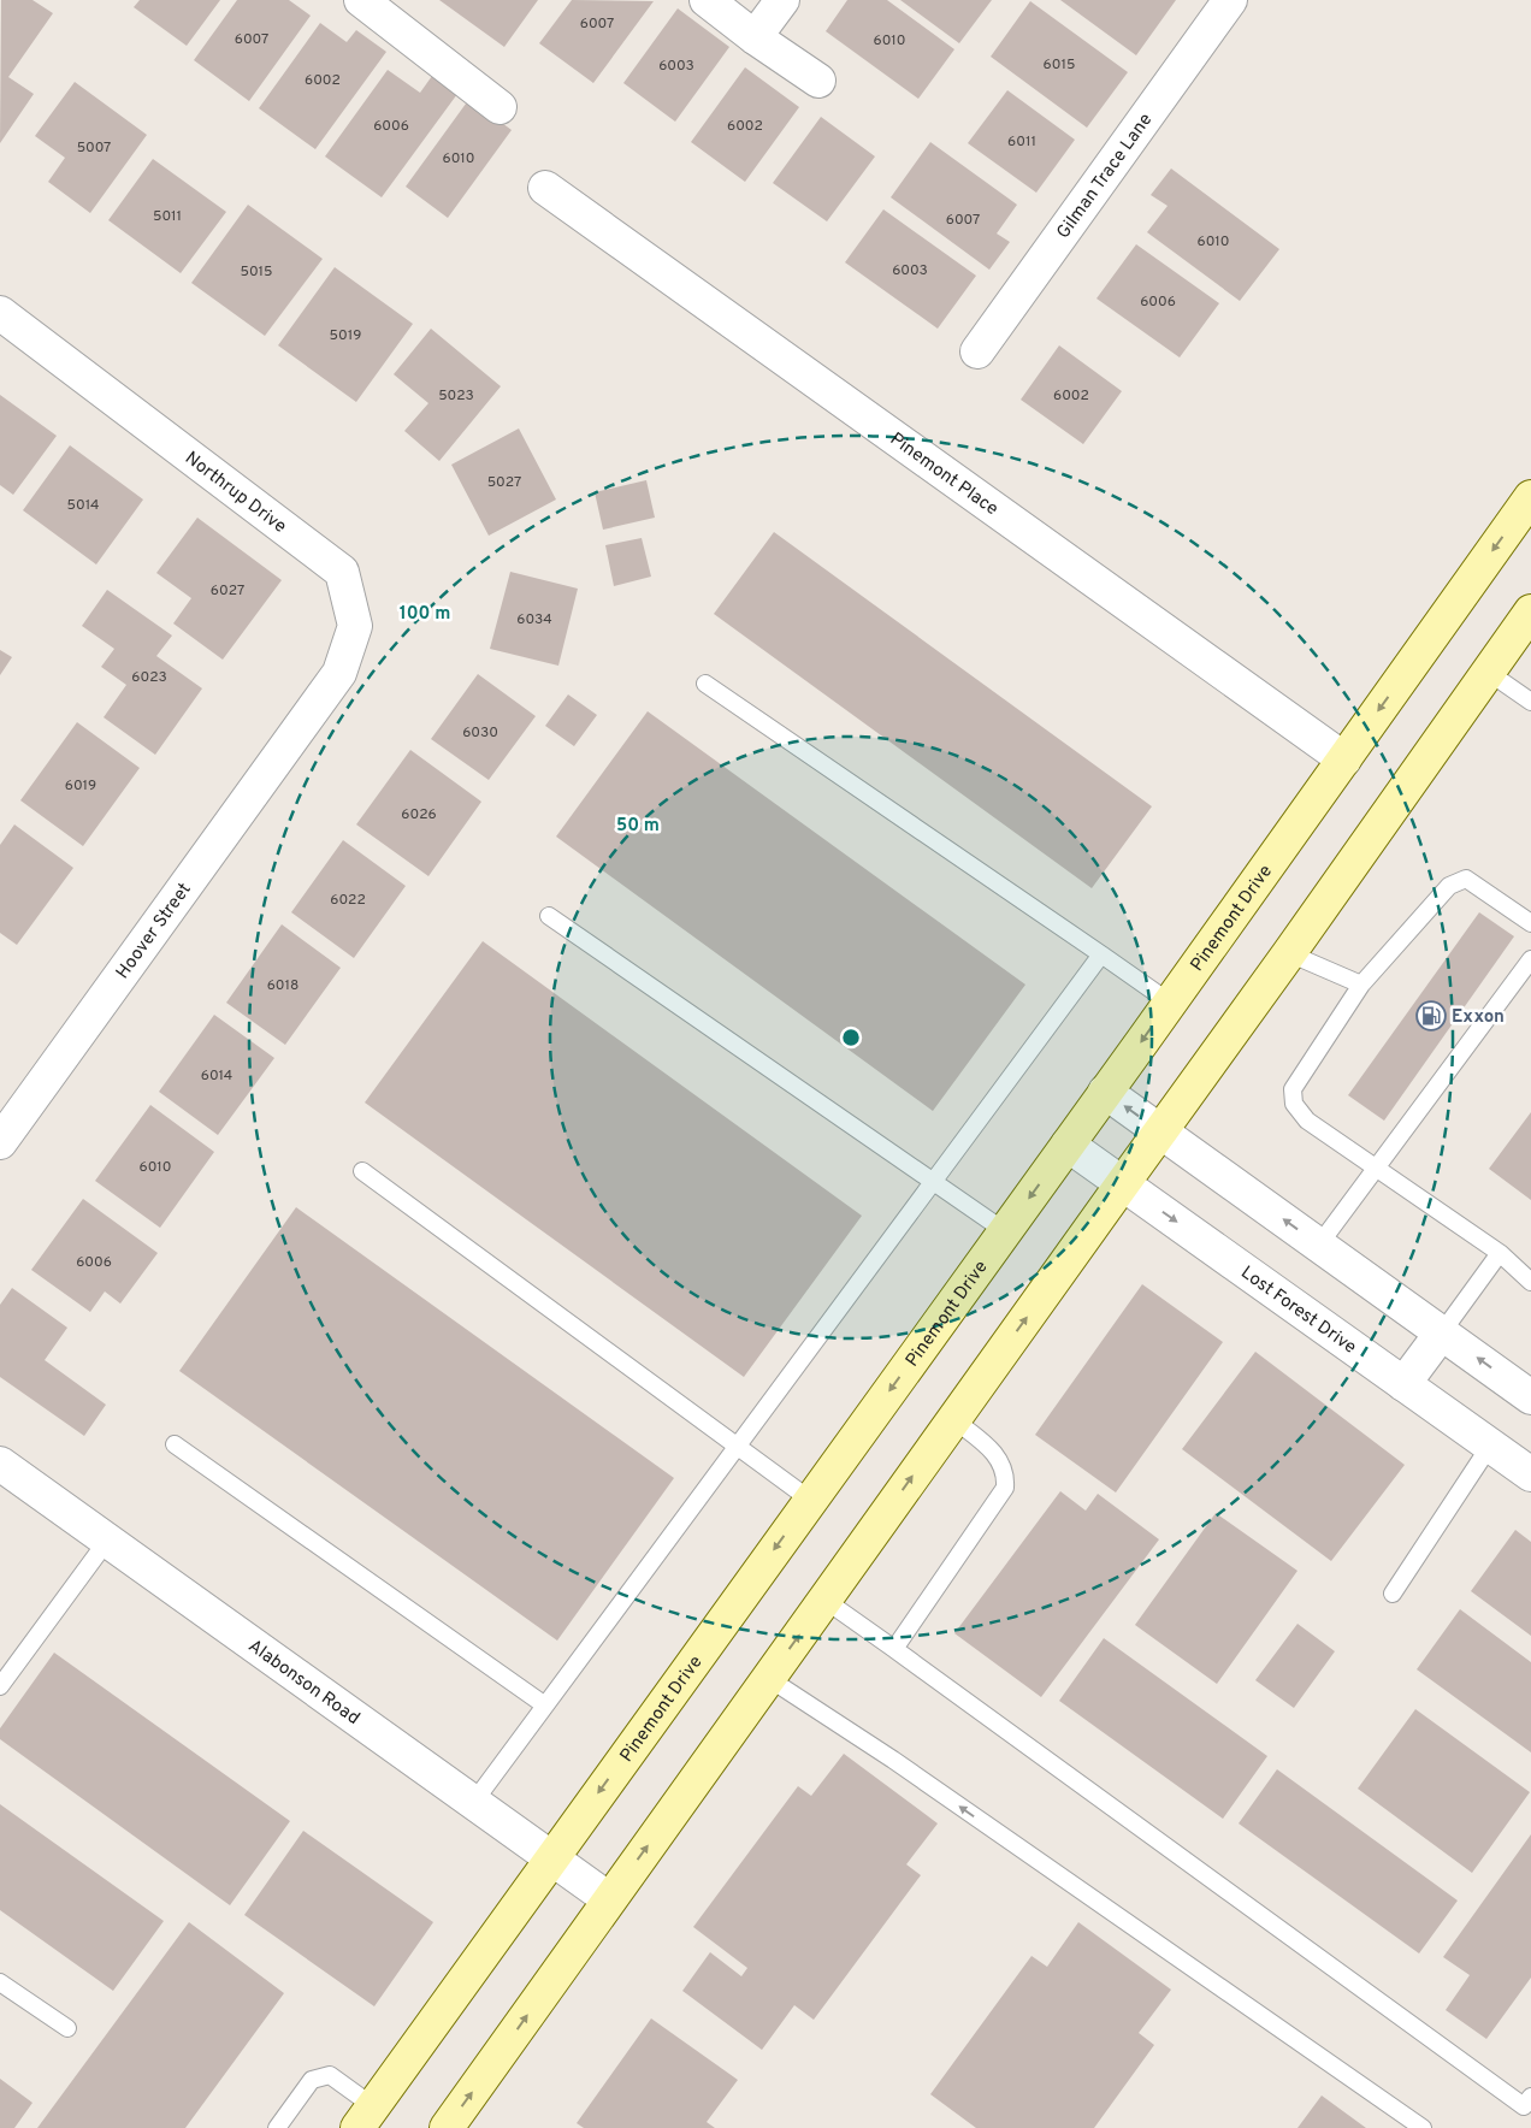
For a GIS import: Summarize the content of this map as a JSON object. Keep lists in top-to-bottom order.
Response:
{
  "streets": {
    "main road": ["Pinemont Drive"],
    "street": [
      "Gilman Trace Lane",
      "Pinemont Place",
      "Northrup Drive",
      "Hoover Street",
      "Lost Forest Drive",
      "Alabonson Road"
    ]
  },
  "crossings": [
    ["Pinemont Place", "Pinemont Drive"],
    ["Northrup Drive", "Hoover Street"],
    ["Pinemont Drive", "Lost Forest Drive"],
    ["Pinemont Drive", "Alabonson Road"]
  ],
  "places": {
    "fuel station": ["Exxon"]
  },
  "house_numbers": [
    "6007",
    "6007",
    "6010",
    "6015",
    "6003",
    "6002",
    "6006",
    "6002",
    "6011",
    "5007",
    "6010",
    "5011",
    "6007",
    "6010",
    "6003",
    "5015",
    "6006",
    "5019",
    "5023",
    "6002",
    "5027",
    "5014",
    "6027",
    "6034",
    "6023",
    "6030",
    "6019",
    "6026",
    "6022",
    "6018",
    "6014",
    "6010",
    "6006"
  ],
  "rings": ["100 m", "50 m"]
}
